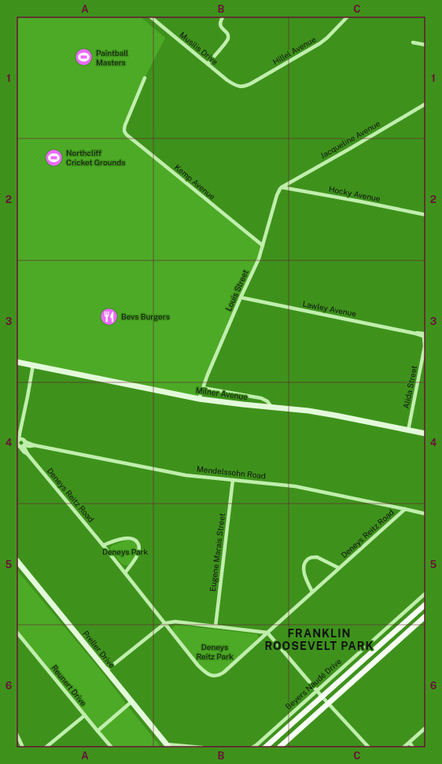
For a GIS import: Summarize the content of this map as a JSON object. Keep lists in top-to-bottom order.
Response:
{
  "streets": {
    "main road": ["Milner Avenue", "Preller Drive", "Beyers Naudé Drive"],
    "street": [
      "Musilis Drive",
      "Hillel Avenue",
      "Jacqueline Avenue",
      "Kemp Avenue",
      "Hocky Avenue",
      "Louis Street",
      "Lawley Avenue",
      "Alida Street",
      "Mendelssohn Road",
      "Deneys Reitz Road",
      "Eugene Marais Street",
      "Reunert Drive"
    ]
  },
  "crossings": [
    ["Musilis Drive", "Hillel Avenue"],
    ["Jacqueline Avenue", "Hocky Avenue"],
    ["Jacqueline Avenue", "Louis Street"],
    ["Kemp Avenue", "Louis Street"],
    ["Hocky Avenue", "Louis Street"],
    ["Louis Street", "Lawley Avenue"],
    ["Louis Street", "Milner Avenue"],
    ["Lawley Avenue", "Alida Street"],
    ["Alida Street", "Milner Avenue"],
    ["Mendelssohn Road", "Deneys Reitz Road"],
    ["Mendelssohn Road", "Eugene Marais Street"]
  ],
  "districts": ["FRANKLIN ROOSEVELT PARK"],
  "parks": ["Deneys Park", "Deneys Reitz Park"],
  "places": {
    "sports": ["Paintball Masters", "Northcliff Cricket Grounds"],
    "restaurant": ["Bevs Burgers"]
  },
  "grid": {
    "columns": ["A", "B", "C"],
    "rows": [
      "1",
      "2",
      "3",
      "4",
      "5",
      "6"
    ]
  }
}
